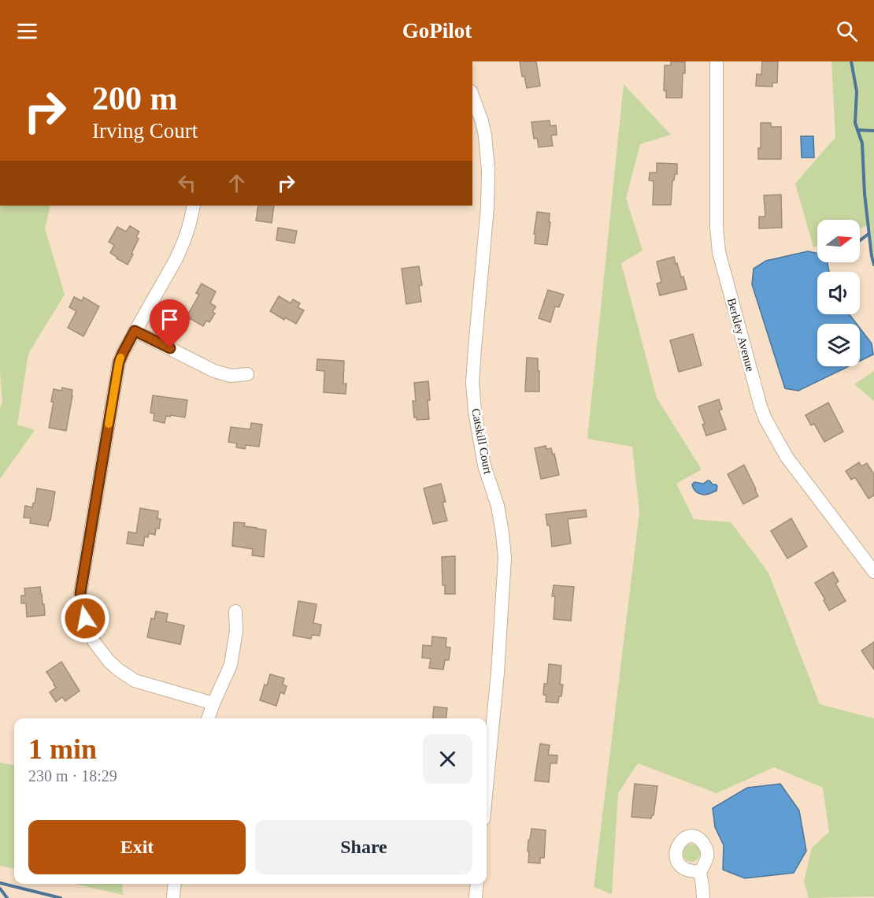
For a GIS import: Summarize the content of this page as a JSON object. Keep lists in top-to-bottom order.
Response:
{
  "streets": {
    "street": ["Berkley Avenue", "Catskill Court"]
  },
  "north": "right",
  "page": {
    "header": "GoPilot",
    "turn": ["200 m", "Irving Court"],
    "heading": ["1 min", "230 m · 18:29"],
    "buttons": ["Exit", "Share"]
  }
}
